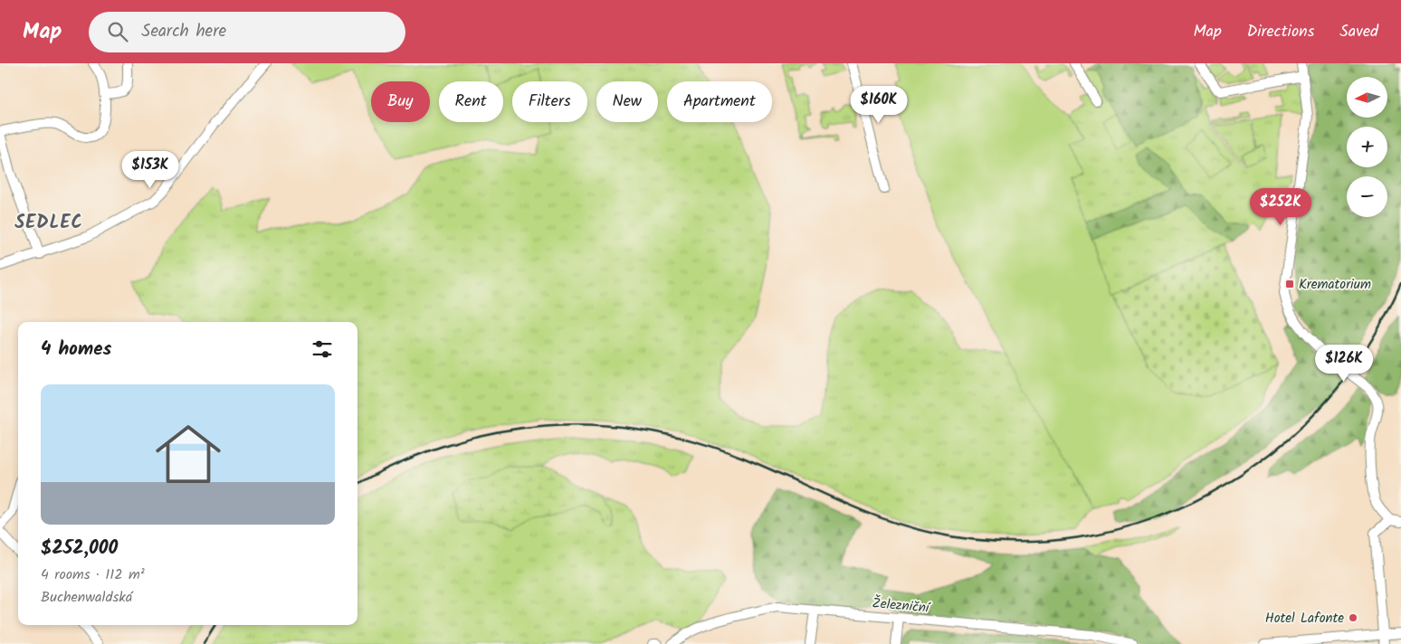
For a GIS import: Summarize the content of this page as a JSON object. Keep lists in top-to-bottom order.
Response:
{
  "streets": {
    "street": ["Železniční"]
  },
  "districts": ["SEDLEC"],
  "places": {
    "transit": ["Krematorium"],
    "other": ["Hotel Lafonte"]
  },
  "north": "left",
  "page": {
    "header": "Map",
    "search": "Search here",
    "nav": ["Map", "Directions", "Saved"],
    "map_buttons": ["+", "−"],
    "chip": [
      "Buy",
      "Rent",
      "Filters",
      "New",
      "Apartment"
    ],
    "price": [
      "$160K",
      "$153K",
      "$252K",
      "$126K"
    ],
    "heading": "4 homes",
    "list": [
      {
        "name": "$252,000",
        "note": "4 rooms · 112 m² · Buchenwaldská"
      }
    ]
  }
}
